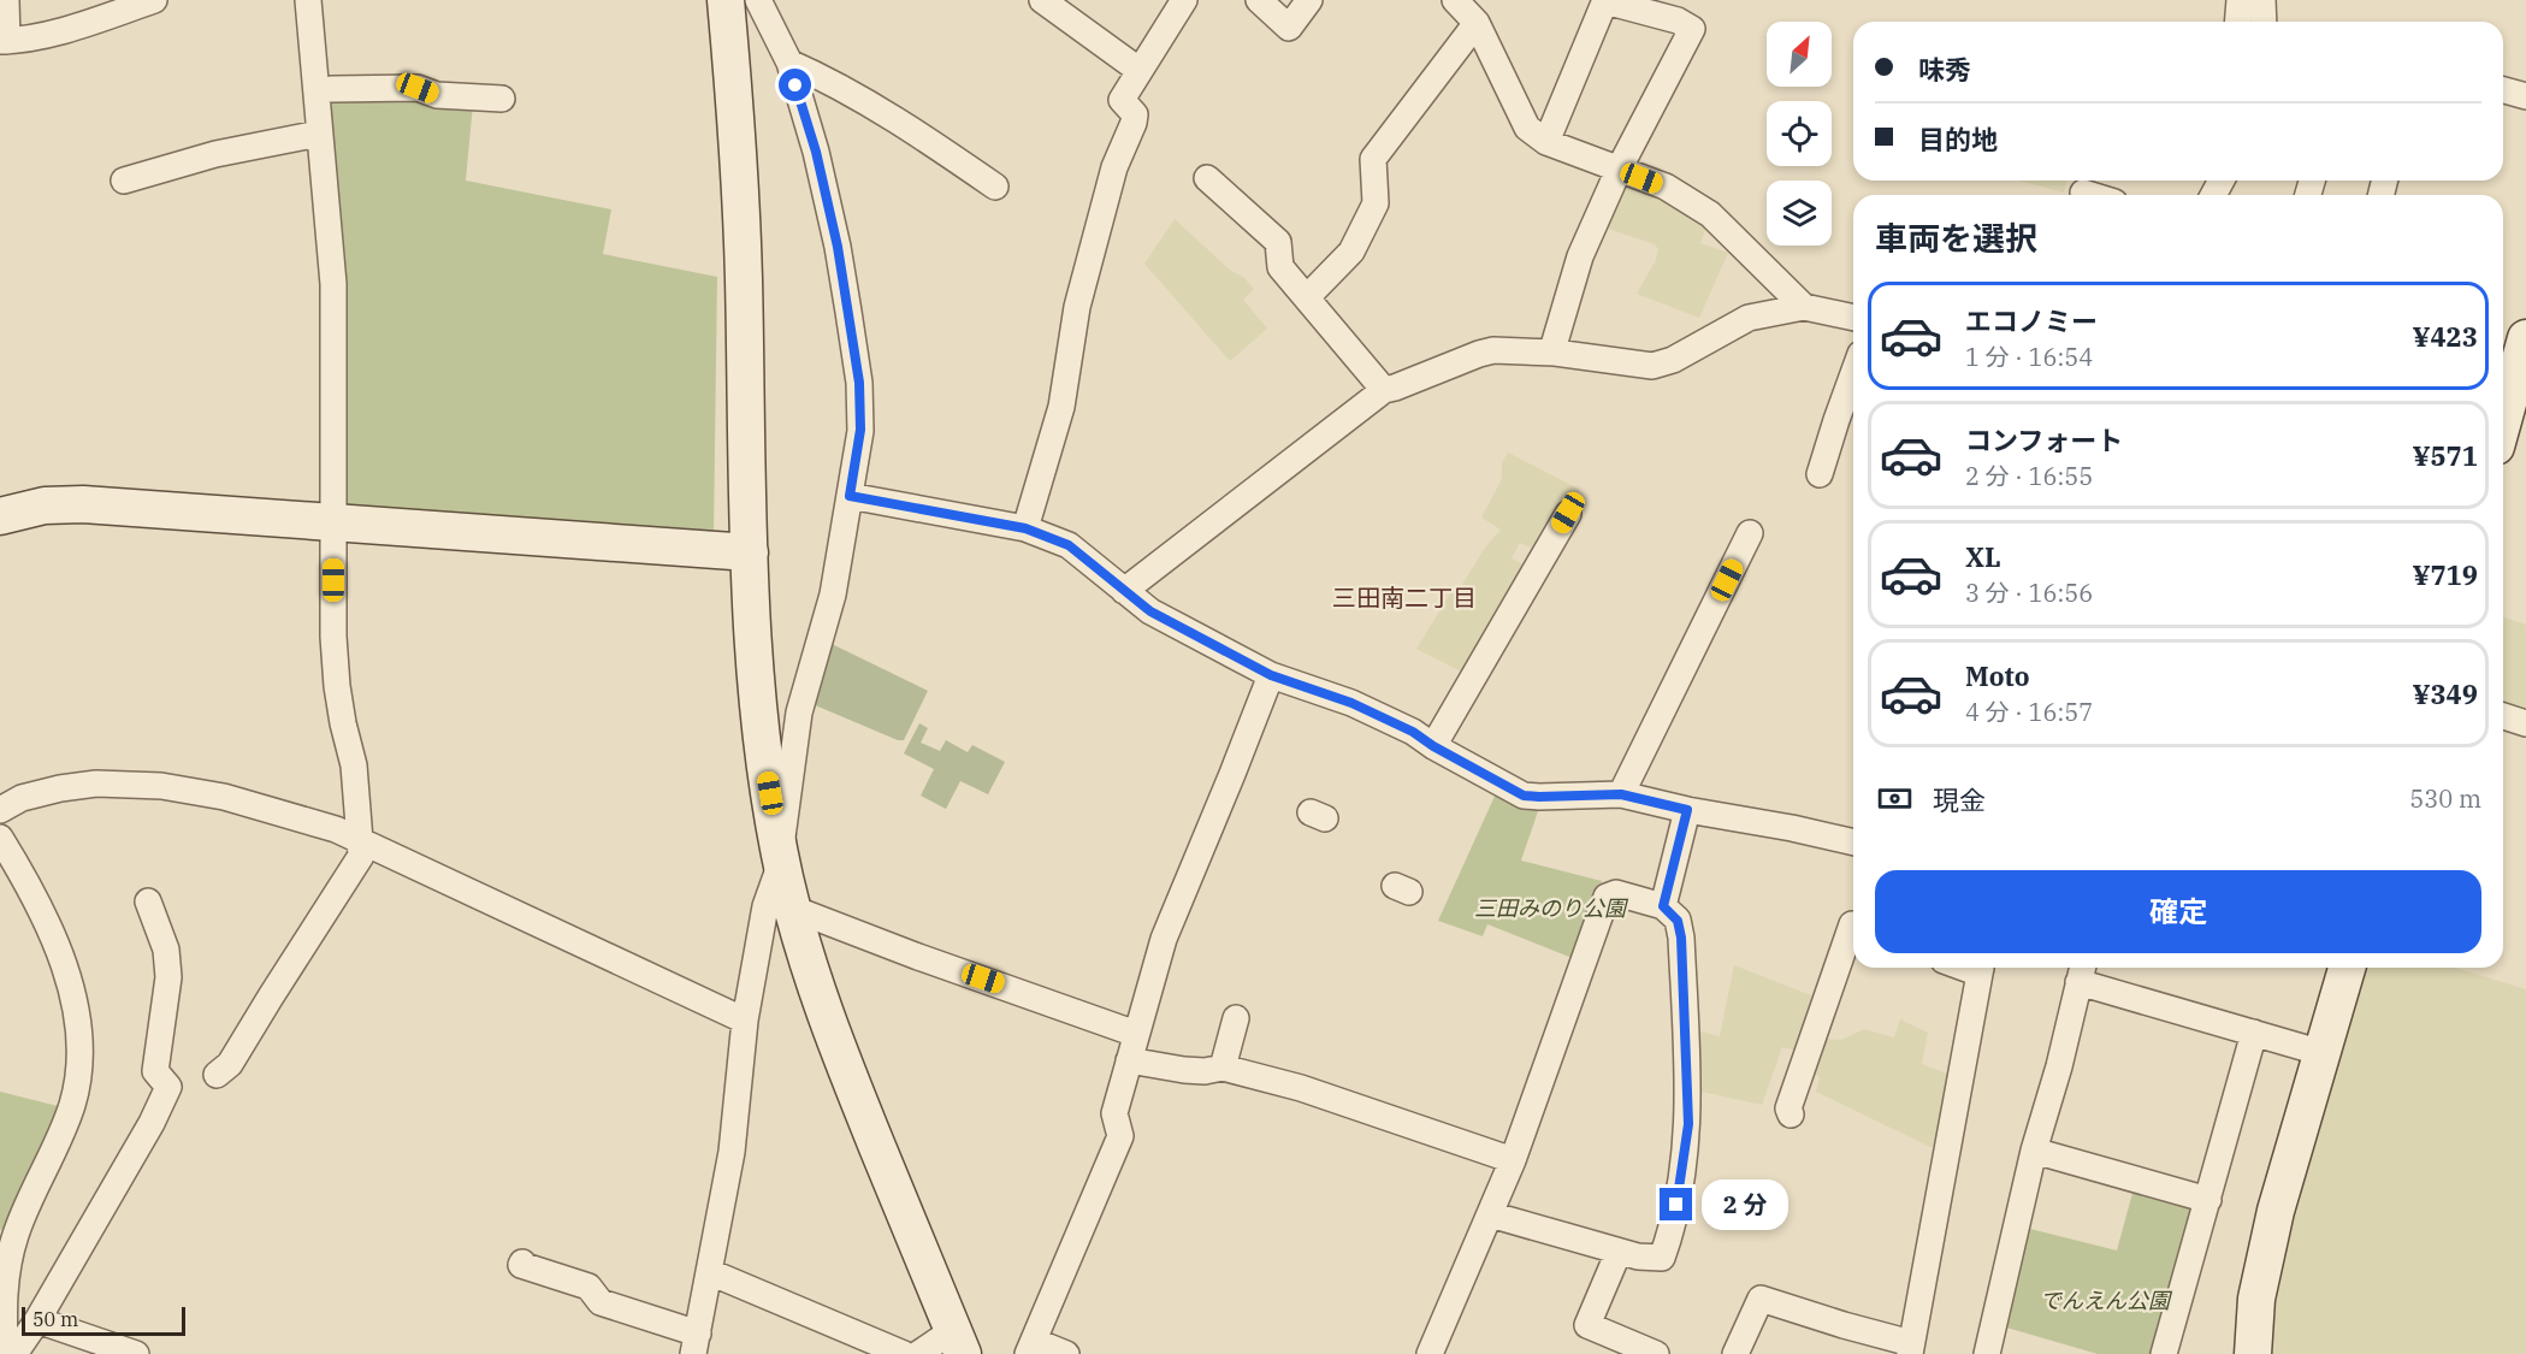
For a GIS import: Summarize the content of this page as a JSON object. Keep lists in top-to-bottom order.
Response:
{
  "districts": ["三田南二丁目"],
  "parks": ["三田みのり公園", "でんえん公園"],
  "scale_bar": "50 m",
  "north": "top right",
  "page": {
    "banner": ["味秀", "目的地"],
    "heading": "車両を選択",
    "list": [
      {
        "name": "エコノミー",
        "note": "1 分 · 16:54",
        "value": "¥423"
      },
      {
        "name": "コンフォート",
        "note": "2 分 · 16:55",
        "value": "¥571"
      },
      {
        "name": "XL",
        "note": "3 分 · 16:56",
        "value": "¥719"
      },
      {
        "name": "Moto",
        "note": "4 分 · 16:57",
        "value": "¥349"
      }
    ],
    "pay": ["現金", "530 m"],
    "buttons": "確定",
    "bubble": "2 分",
    "scale": "50 m"
  }
}
